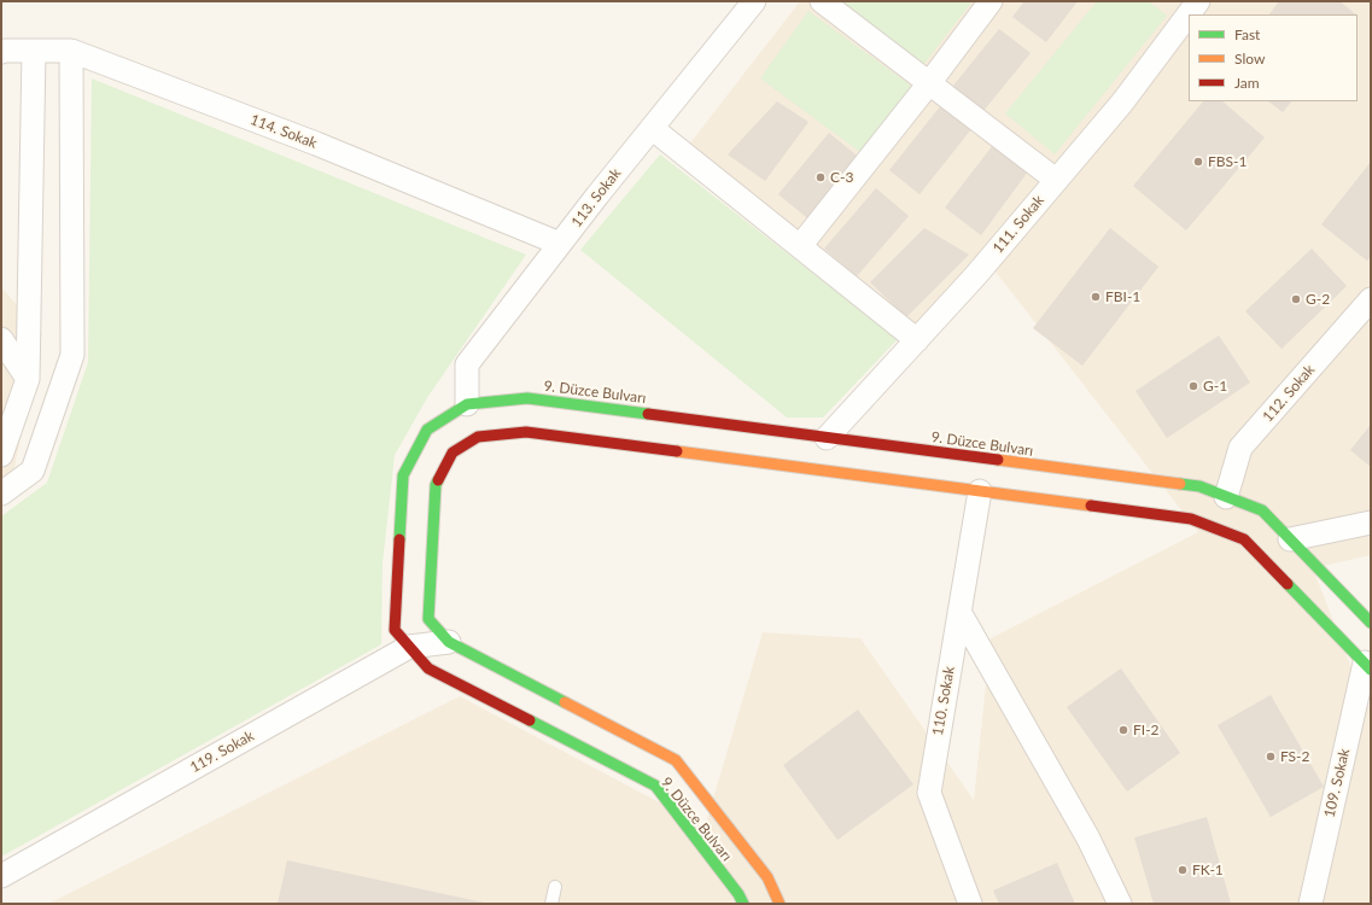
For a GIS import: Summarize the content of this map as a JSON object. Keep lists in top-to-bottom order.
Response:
{
  "streets": {
    "main road": ["9. Düzce Bulvarı"],
    "street": [
      "114. Sokak",
      "113. Sokak",
      "111. Sokak",
      "112. Sokak",
      "110. Sokak",
      "119. Sokak",
      "109. Sokak"
    ]
  },
  "crossings": [
    ["114. Sokak", "113. Sokak"],
    ["113. Sokak", "9. Düzce Bulvarı"],
    ["111. Sokak", "9. Düzce Bulvarı"],
    ["9. Düzce Bulvarı", "112. Sokak"],
    ["9. Düzce Bulvarı", "110. Sokak"],
    ["9. Düzce Bulvarı", "119. Sokak"],
    ["9. Düzce Bulvarı", "109. Sokak"]
  ],
  "places": [
    "FBS-1",
    "C-3",
    "FBI-1",
    "G-2",
    "G-1",
    "FI-2",
    "FS-2",
    "FK-1"
  ],
  "legend": ["Fast", "Slow", "Jam"]
}
